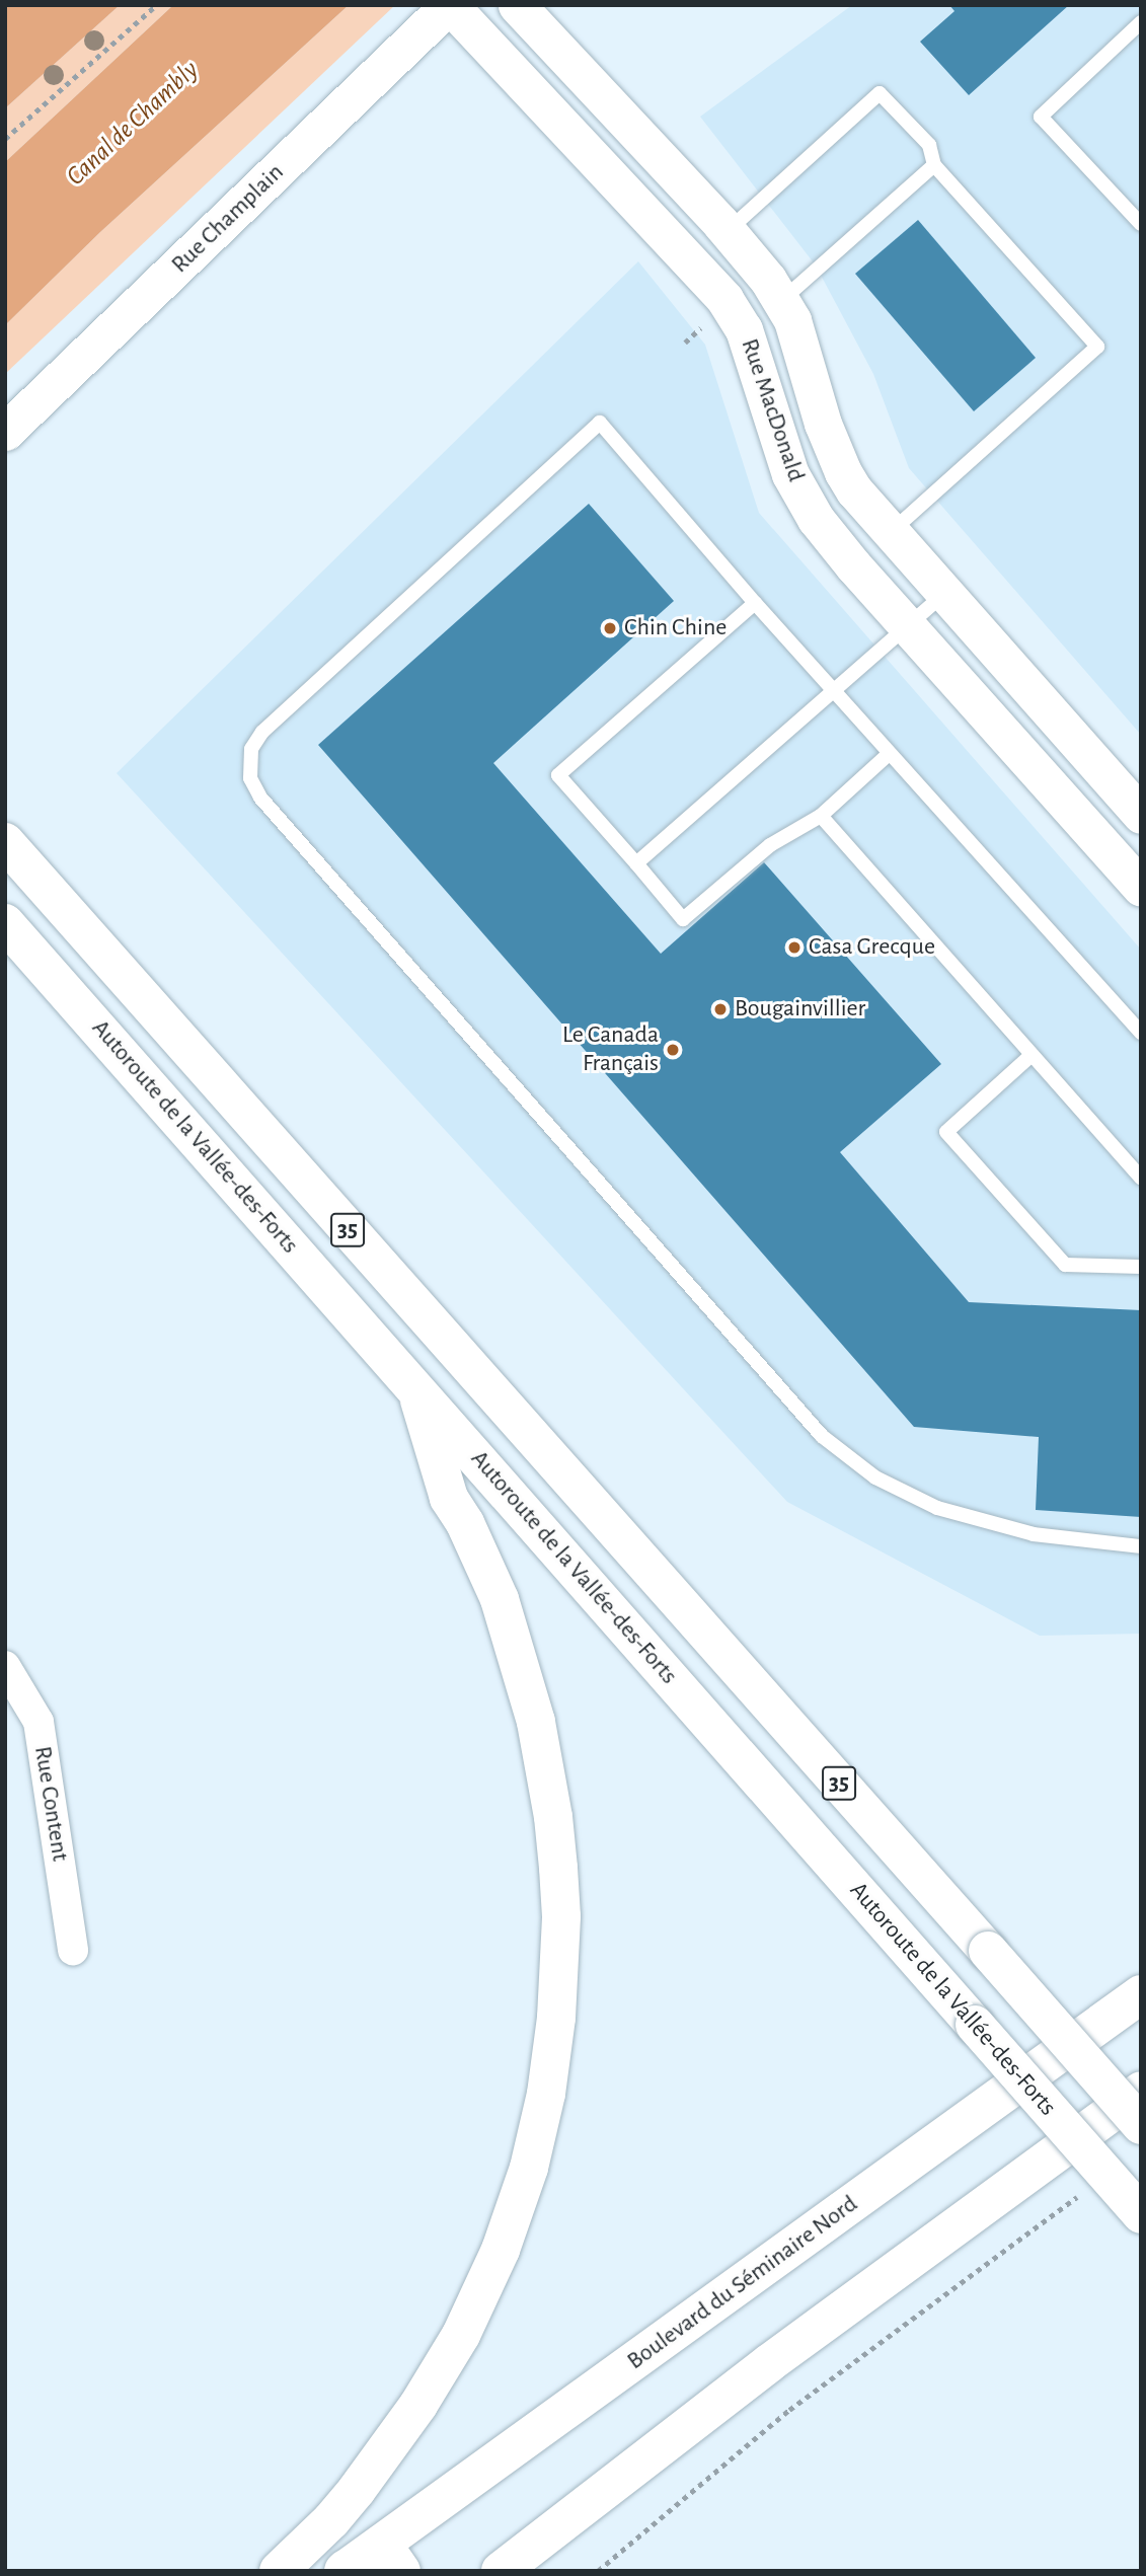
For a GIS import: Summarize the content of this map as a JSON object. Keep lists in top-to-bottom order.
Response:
{
  "streets": {
    "main road": ["Autoroute de la Vallée-des-Forts", "35", "Boulevard du Séminaire Nord"],
    "street": ["Rue Champlain", "Rue MacDonald", "Rue Content"]
  },
  "crossings": [
    ["Rue Champlain", "Rue MacDonald"]
  ],
  "water": ["Canal de Chambly"],
  "places": [
    "Chin Chine",
    "Casa Grecque",
    "Bougainvillier",
    "Le Canada Français"
  ]
}
